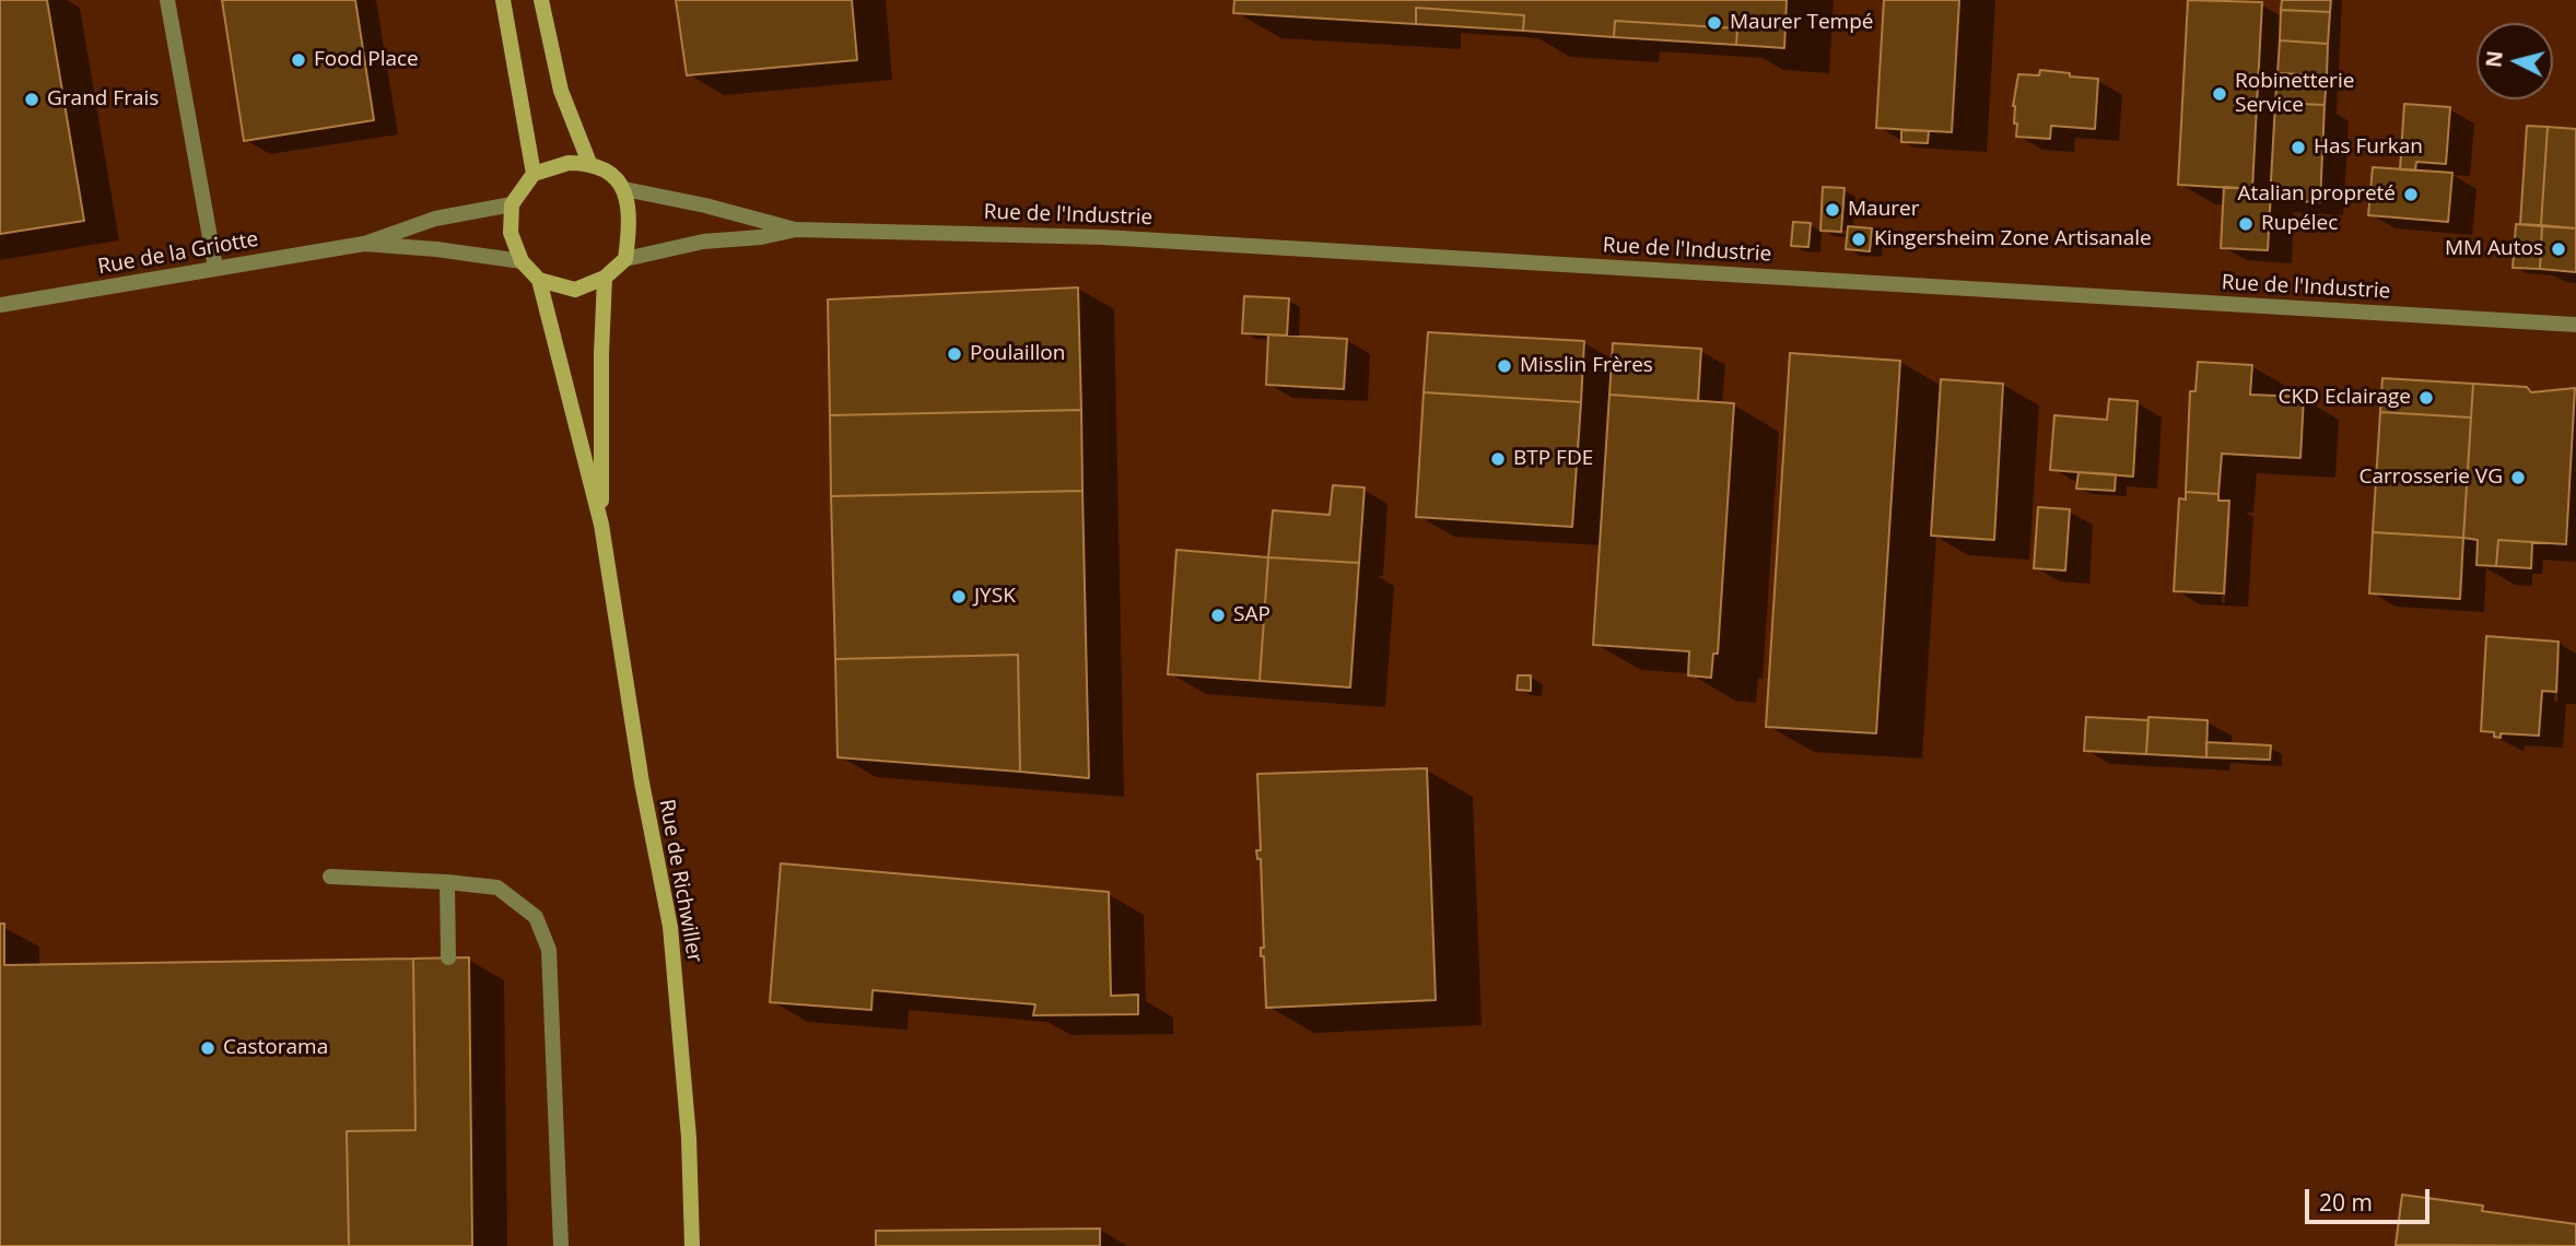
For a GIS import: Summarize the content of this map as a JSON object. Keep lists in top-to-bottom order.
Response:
{
  "streets": {
    "main road": ["Rue de Richwiller"],
    "street": ["Rue de l'Industrie", "Rue de la Griotte"]
  },
  "crossings": [
    ["Rue de l'Industrie", "Rue de la Griotte"],
    ["Rue de l'Industrie", "Rue de Richwiller"],
    ["Rue de la Griotte", "Rue de Richwiller"]
  ],
  "places": [
    "Maurer Tempé",
    "Food Place",
    "Robinetterie Service",
    "Grand Frais",
    "Has Furkan",
    "Atalian propreté",
    "Maurer",
    "Rupélec",
    "Kingersheim Zone Artisanale",
    "MM Autos",
    "Poulaillon",
    "Misslin Frères",
    "CKD Eclairage",
    "BTP FDE",
    "Carrosserie VG",
    "JYSK",
    "SAP",
    "Castorama"
  ],
  "scale_bar": "20 m",
  "north": "left"
}
